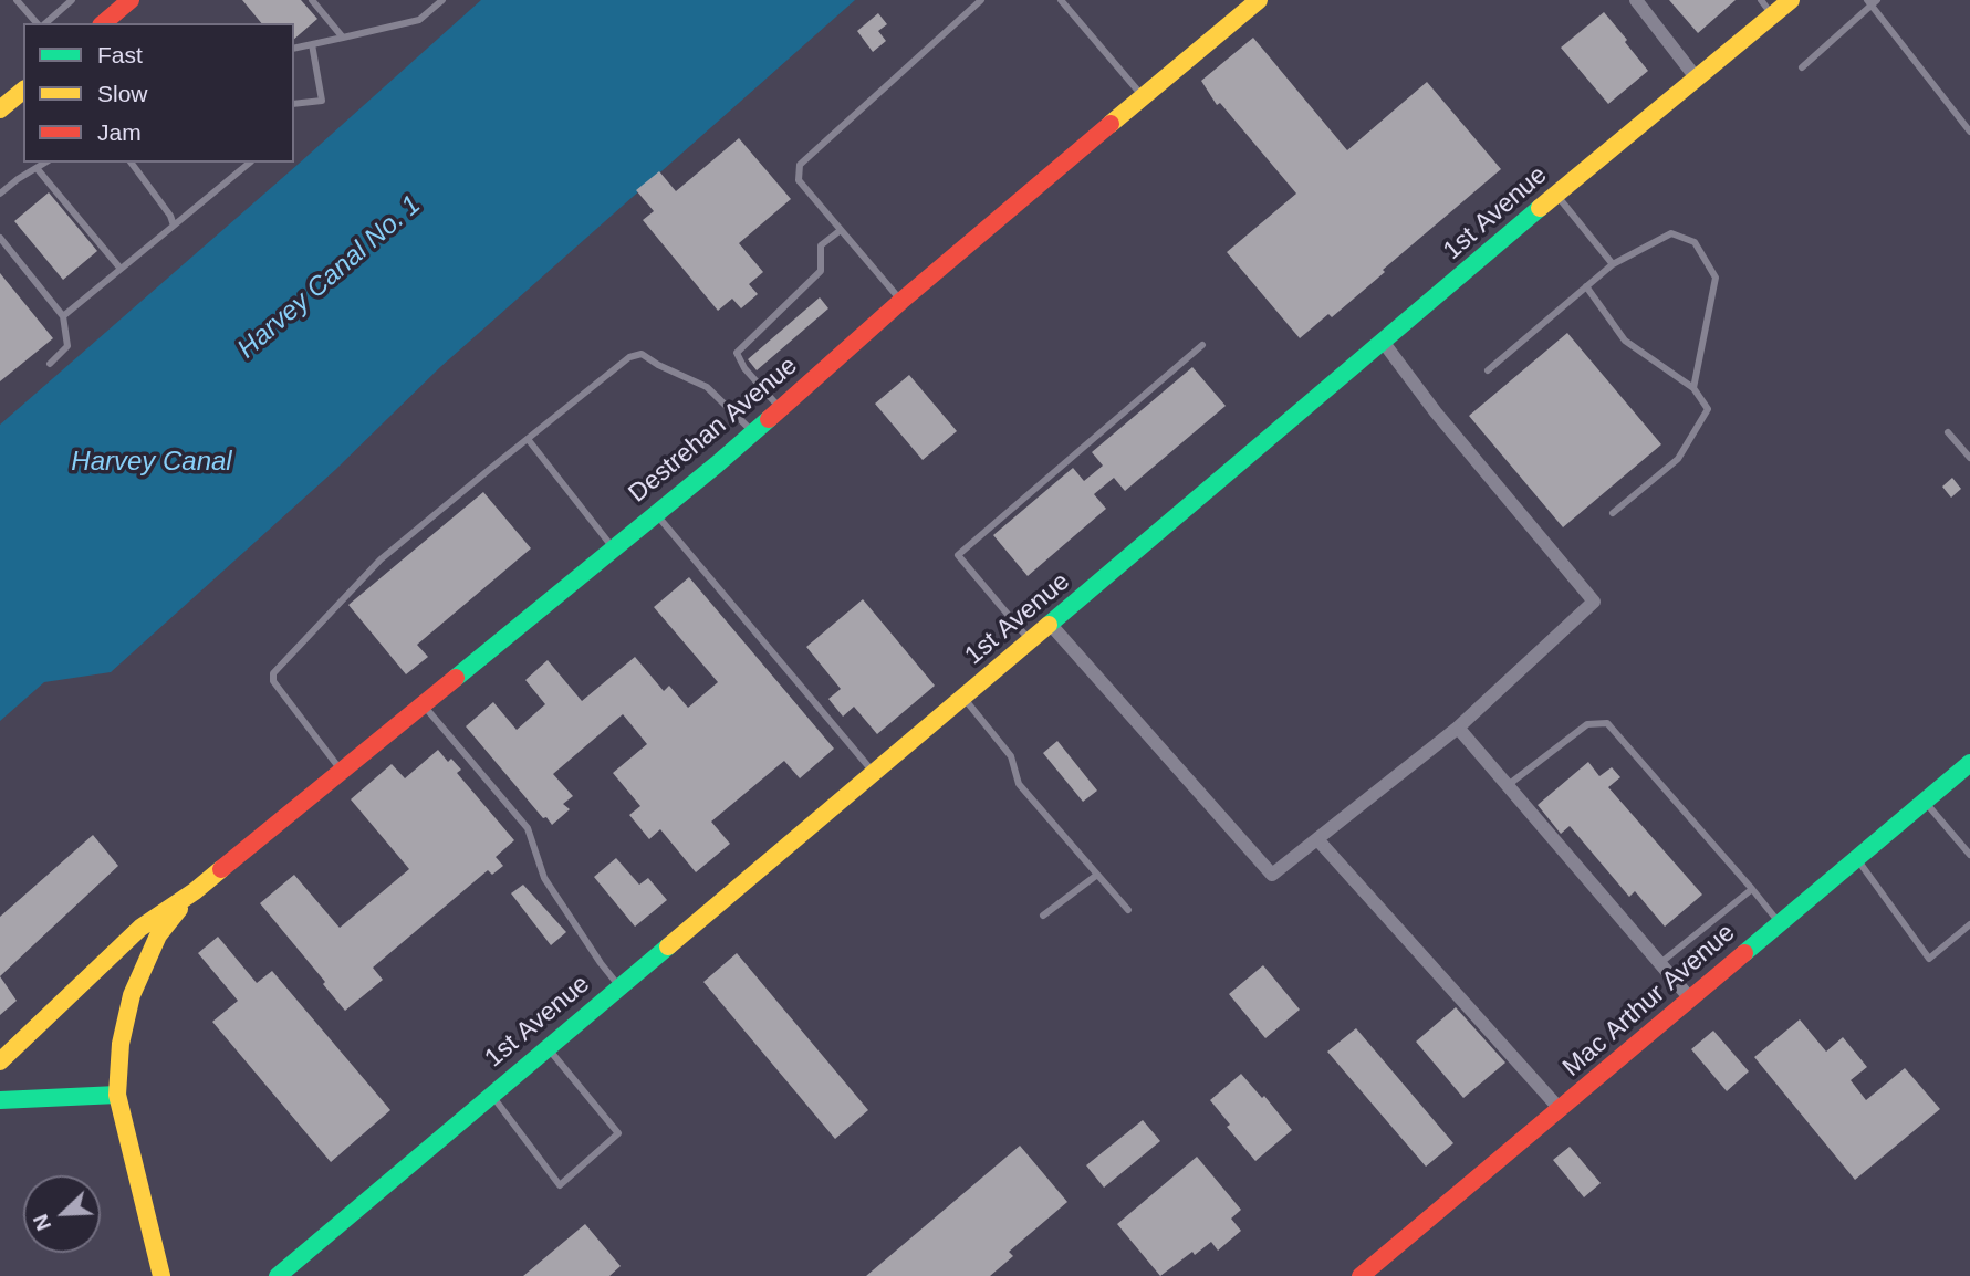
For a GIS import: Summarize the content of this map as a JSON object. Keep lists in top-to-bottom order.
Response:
{
  "streets": {
    "street": ["1st Avenue", "Destrehan Avenue", "Mac Arthur Avenue"]
  },
  "water": ["Harvey Canal No. 1", "Harvey Canal"],
  "legend": ["Fast", "Slow", "Jam"],
  "north": "bottom left"
}
